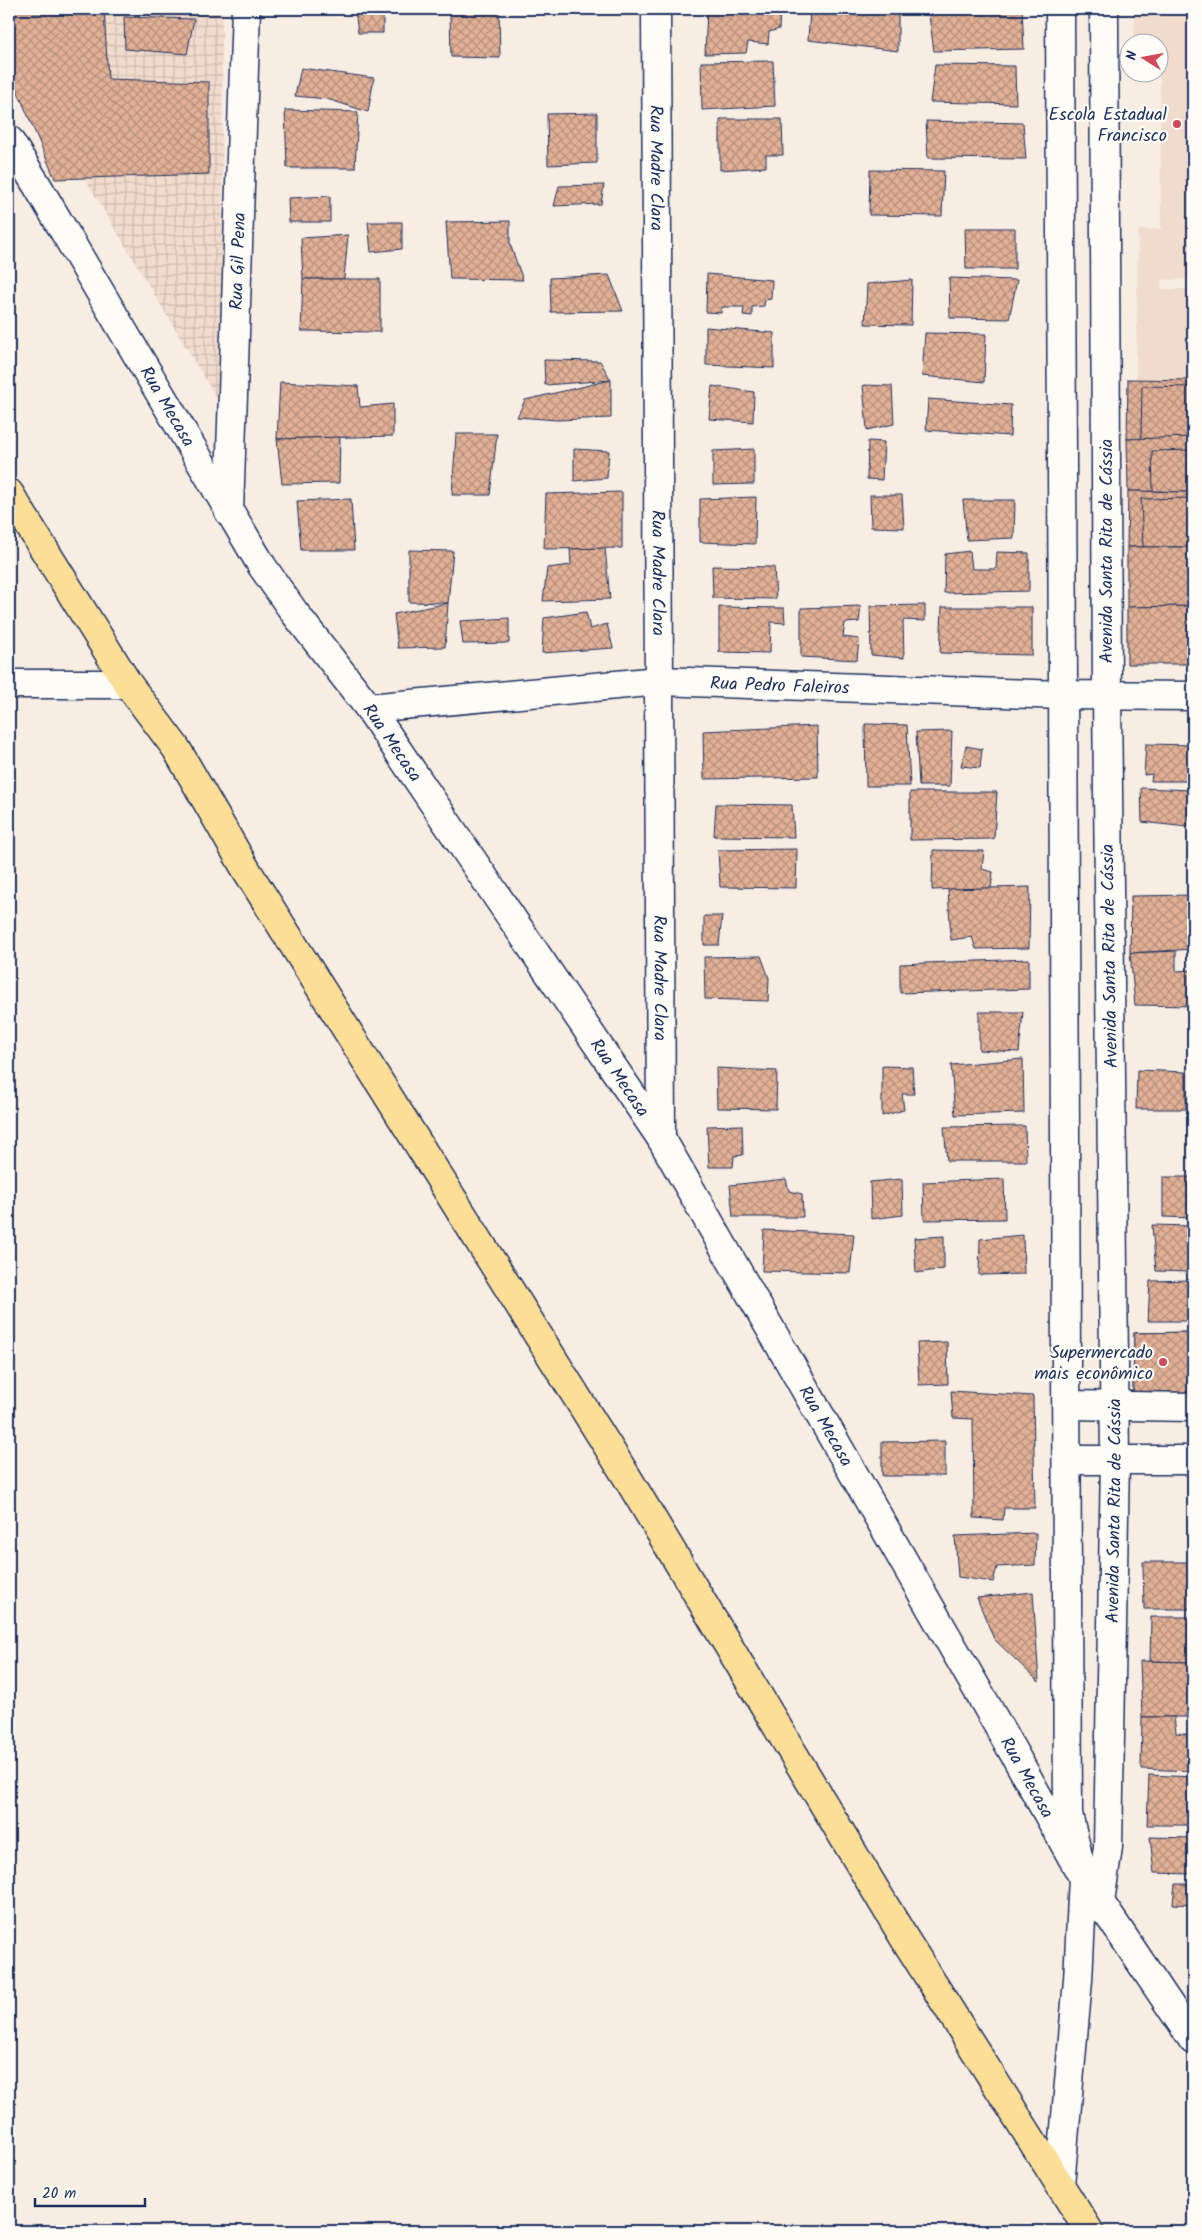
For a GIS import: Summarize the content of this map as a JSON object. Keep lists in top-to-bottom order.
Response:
{
  "streets": {
    "street": [
      "Rua Madre Clara",
      "Rua Gil Pena",
      "Rua Mecasa",
      "Avenida Santa Rita de Cássia",
      "Rua Pedro Faleiros"
    ]
  },
  "crossings": [
    ["Rua Madre Clara", "Rua Mecasa"],
    ["Rua Madre Clara", "Rua Pedro Faleiros"],
    ["Rua Gil Pena", "Rua Mecasa"],
    ["Rua Mecasa", "Avenida Santa Rita de Cássia"],
    ["Rua Mecasa", "Rua Pedro Faleiros"],
    ["Avenida Santa Rita de Cássia", "Rua Pedro Faleiros"]
  ],
  "places": ["Escola Estadual Francisco", "Supermercado mais econômico"],
  "scale_bar": "20 m",
  "north": "left"
}
